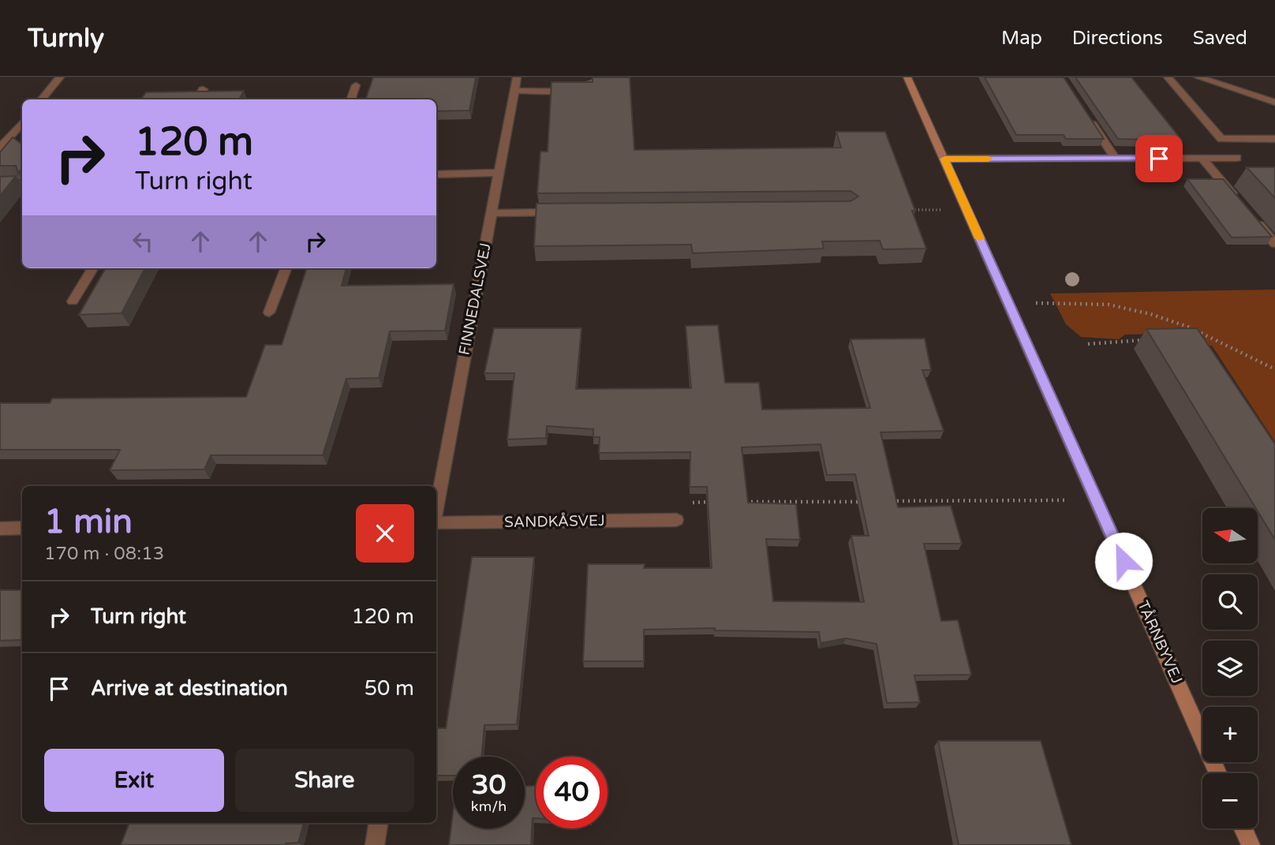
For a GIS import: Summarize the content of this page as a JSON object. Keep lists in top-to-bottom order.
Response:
{
  "streets": {
    "street": ["FINNEDALSVEJ", "SANDKÅSVEJ", "TÅRNBYVEJ"]
  },
  "north": "left",
  "page": {
    "header": "Turnly",
    "nav": ["Map", "Directions", "Saved"],
    "turn": ["120 m", "Turn right"],
    "heading": ["1 min", "170 m · 08:13"],
    "map_buttons": ["+", "−"],
    "list": [
      {
        "name": "Turn right",
        "value": "120 m"
      },
      {
        "name": "Arrive at destination",
        "value": "50 m"
      }
    ],
    "buttons": ["Exit", "Share"],
    "speed": "30 km/h",
    "limit": "40"
  }
}
